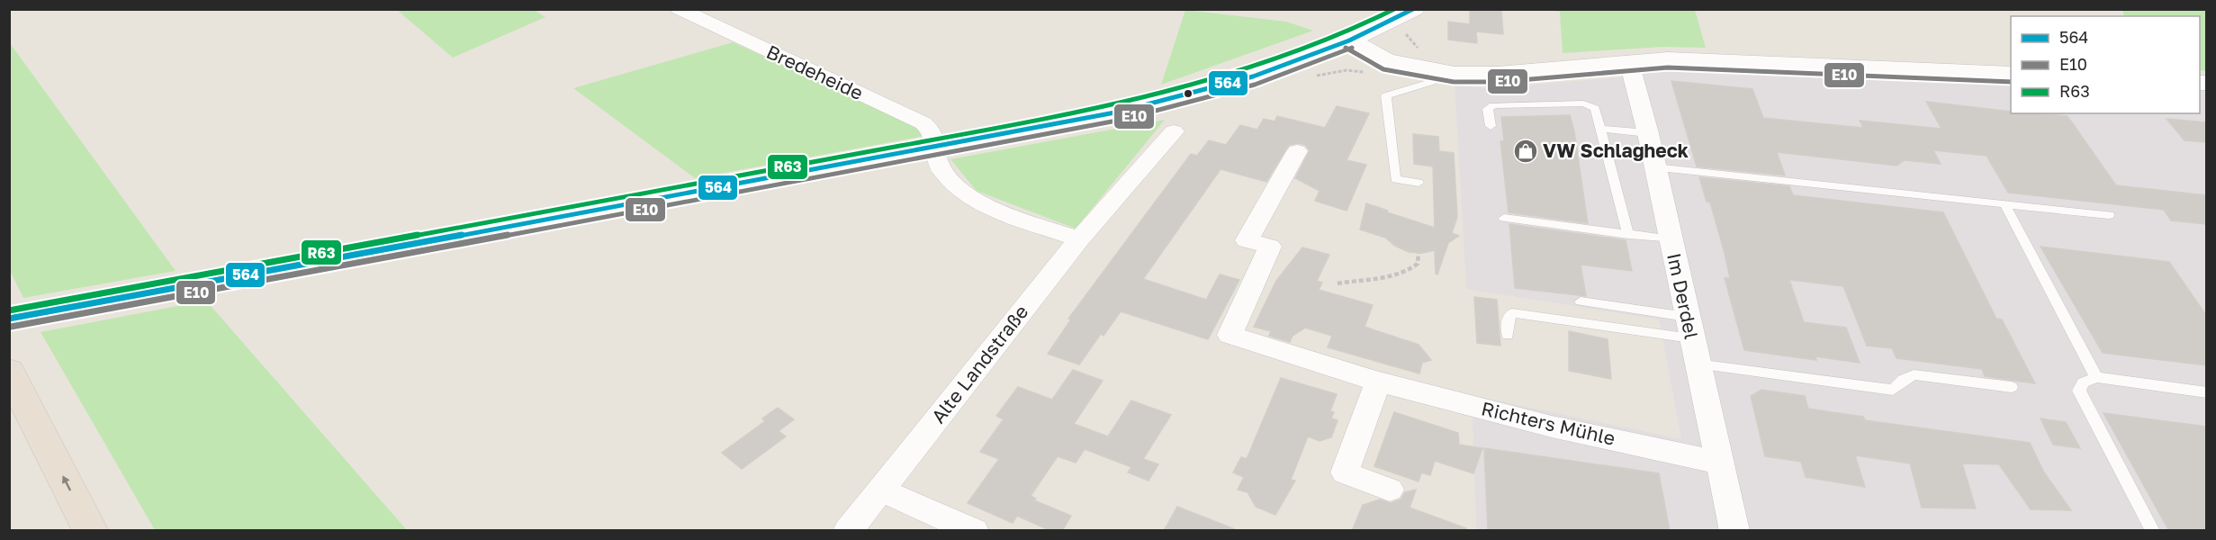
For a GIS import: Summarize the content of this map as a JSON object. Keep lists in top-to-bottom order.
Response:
{
  "streets": {
    "street": [
      "Bredeheide",
      "Im Derdel",
      "Alte Landstraße",
      "Richters Mühle"
    ]
  },
  "crossings": [
    ["Im Derdel", "Richters Mühle"]
  ],
  "places": {
    "shop": ["VW Schlagheck"]
  },
  "lines": ["transit line 564", "transit line R63", "transit line E10"],
  "legend": ["564", "E10", "R63"]
}
